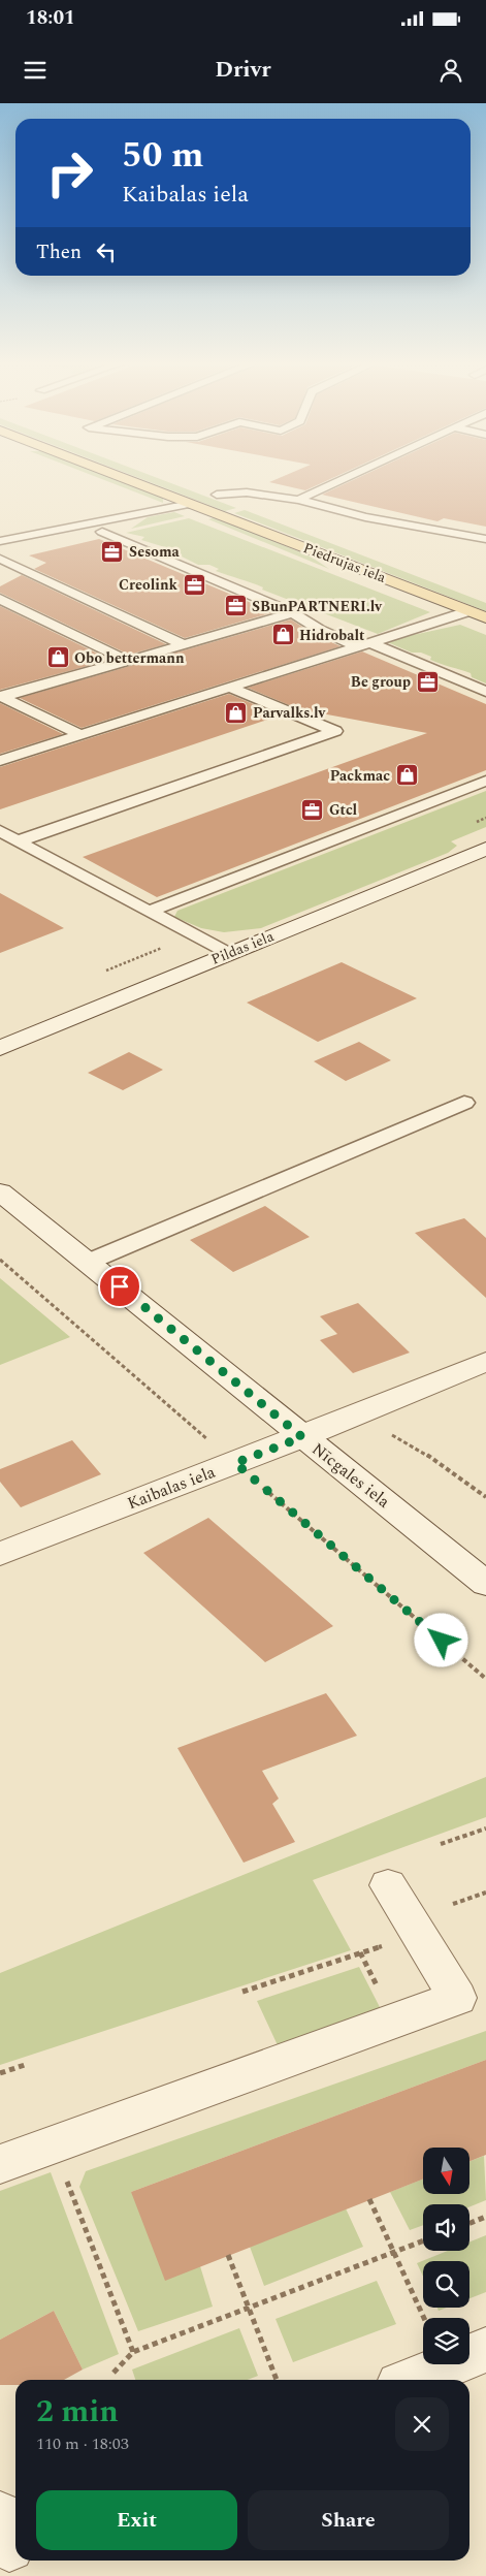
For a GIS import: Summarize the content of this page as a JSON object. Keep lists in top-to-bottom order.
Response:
{
  "streets": {
    "main road": ["Piedrujas iela"],
    "street": ["Pildas iela", "Nīcgales iela", "Kaibalas iela"]
  },
  "crossings": [
    ["Nīcgales iela", "Kaibalas iela"]
  ],
  "places": {
    "office": [
      "Sesoma",
      "Creolink",
      "SBunPARTNERI.lv",
      "Be group",
      "Gtcl"
    ],
    "shop": [
      "Hidrobalt",
      "Obo bettermann",
      "Parvalks.lv",
      "Packmac"
    ]
  },
  "north": "bottom",
  "page": {
    "status": "18:01",
    "header": "Drivr",
    "turn": ["50 m", "Kaibalas iela"],
    "then": "Then",
    "heading": ["2 min", "110 m · 18:03"],
    "buttons": ["Exit", "Share"]
  }
}
